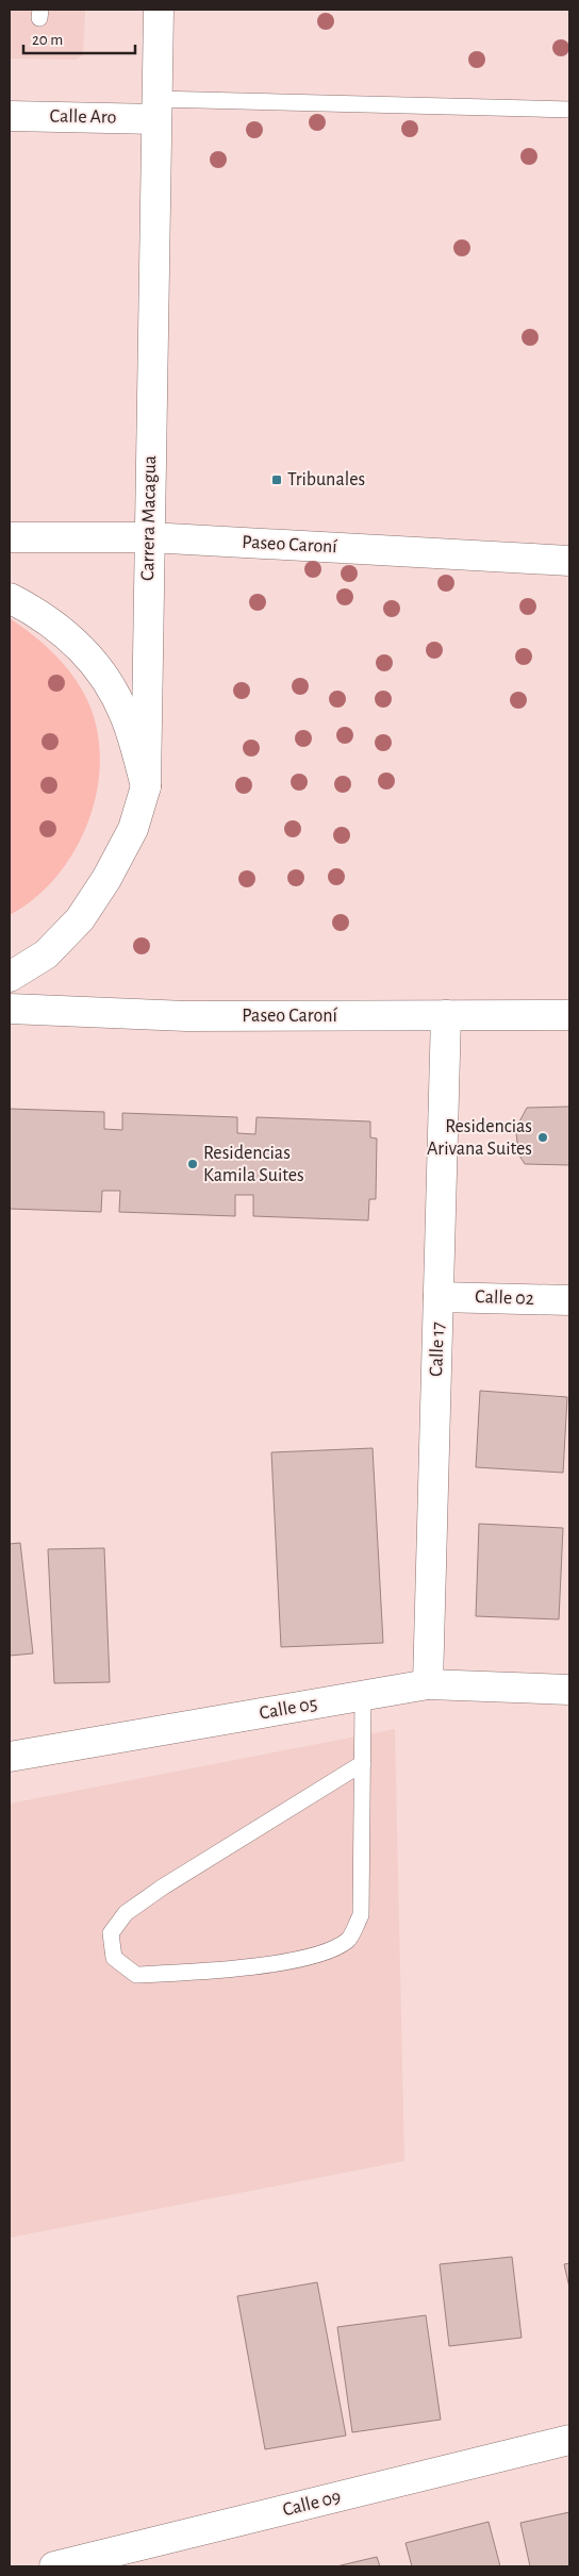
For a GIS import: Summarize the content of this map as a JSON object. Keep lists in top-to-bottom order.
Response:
{
  "streets": {
    "street": [
      "Calle Aro",
      "Carrera Macagua",
      "Paseo Caroní",
      "Calle 02",
      "Calle 17",
      "Calle 05",
      "Calle 09"
    ]
  },
  "crossings": [
    ["Calle Aro", "Carrera Macagua"],
    ["Carrera Macagua", "Paseo Caroní"],
    ["Paseo Caroní", "Calle 17"],
    ["Calle 02", "Calle 17"],
    ["Calle 17", "Calle 05"]
  ],
  "places": {
    "transit": ["Tribunales"],
    "other": ["Residencias Arivana Suites", "Residencias Kamila Suites"]
  },
  "scale_bar": "20 m"
}
